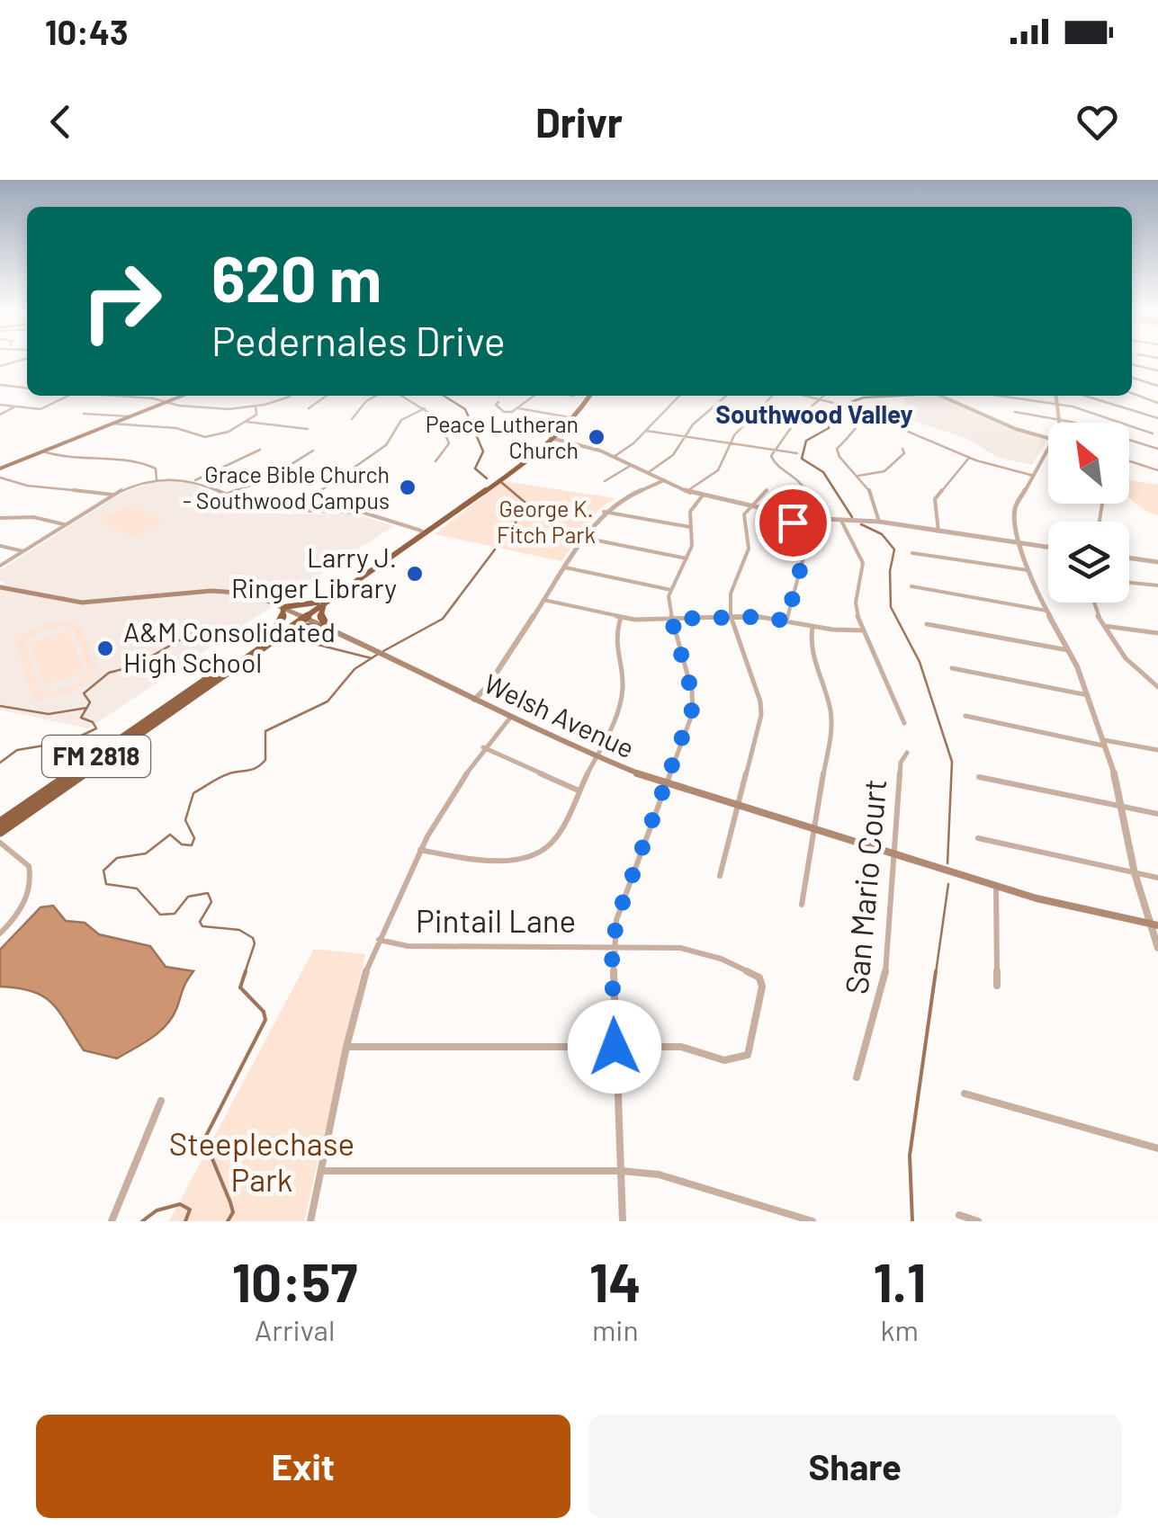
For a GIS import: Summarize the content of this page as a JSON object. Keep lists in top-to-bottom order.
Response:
{
  "streets": {
    "highway": ["FM 2818"],
    "main road": ["Welsh Avenue"],
    "street": ["San Mario Court", "Pintail Lane"]
  },
  "crossings": [
    ["Welsh Avenue", "FM 2818"],
    ["Welsh Avenue", "San Mario Court"]
  ],
  "districts": ["Southwood Valley"],
  "parks": ["George K. Fitch Park", "Steeplechase Park"],
  "places": [
    "Peace Lutheran Church",
    "Grace Bible Church - Southwood Campus",
    "Larry J. Ringer Library",
    "A&M Consolidated High School"
  ],
  "north": "top left",
  "page": {
    "status": "10:43",
    "header": "Drivr",
    "turn": ["620 m", "Pedernales Drive"],
    "eta": [
      "10:57",
      "Arrival",
      "14",
      "min",
      "1.1",
      "km"
    ],
    "buttons": ["Exit", "Share"]
  }
}
